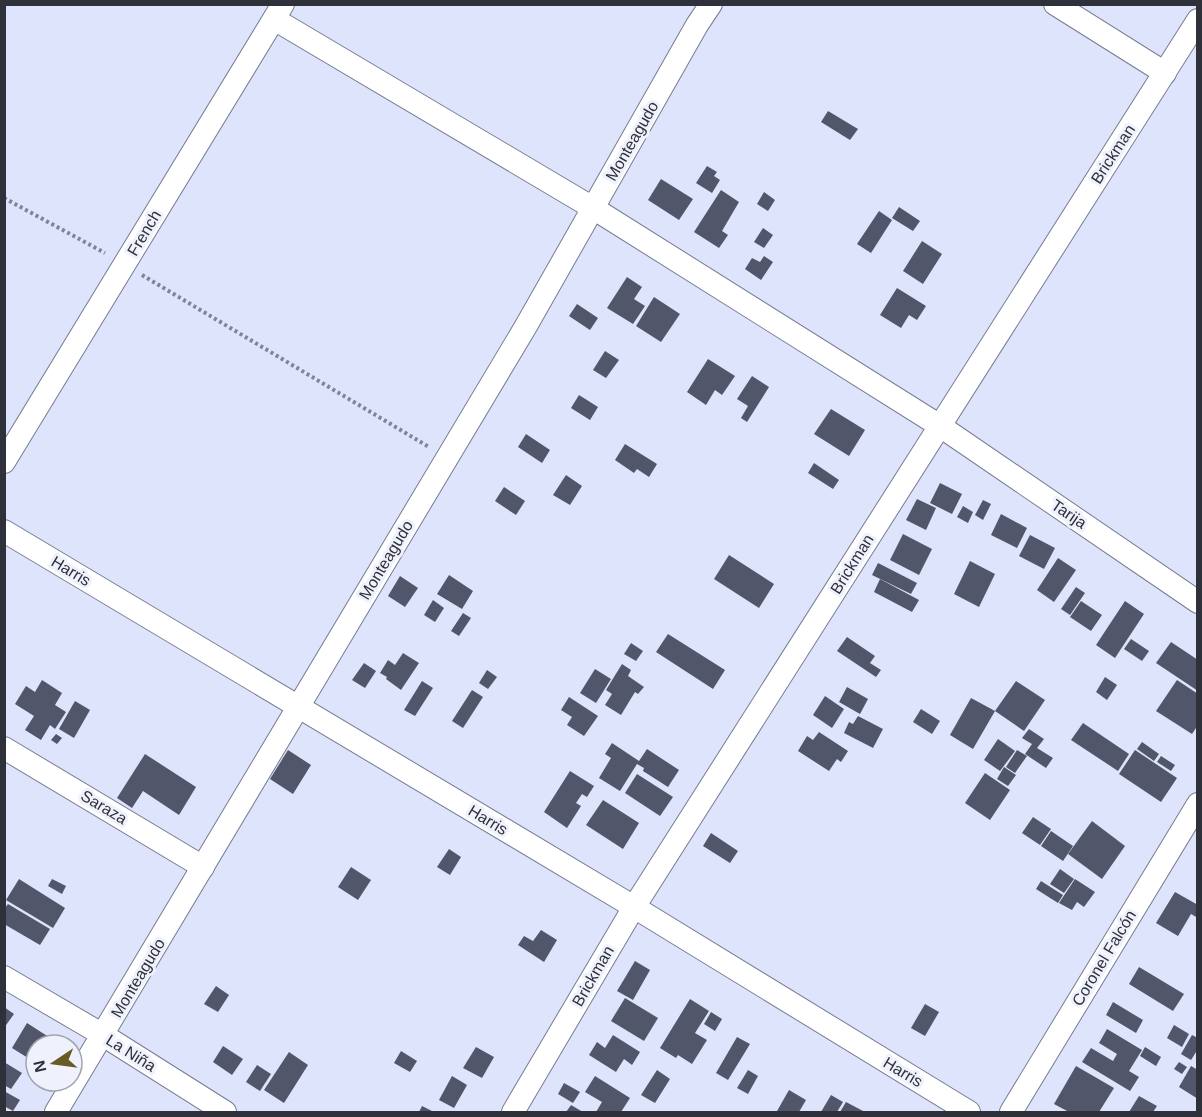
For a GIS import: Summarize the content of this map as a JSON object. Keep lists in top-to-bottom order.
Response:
{
  "streets": {
    "street": [
      "Monteagudo",
      "Brickman",
      "French",
      "Tarija",
      "Harris",
      "Saraza",
      "Coronel Falcón",
      "La Niña"
    ]
  },
  "crossings": [
    ["Monteagudo", "Tarija"],
    ["Monteagudo", "Harris"],
    ["Monteagudo", "Saraza"],
    ["Monteagudo", "La Niña"],
    ["Brickman", "Tarija"],
    ["Brickman", "Harris"],
    ["French", "Tarija"]
  ],
  "north": "left"
}
